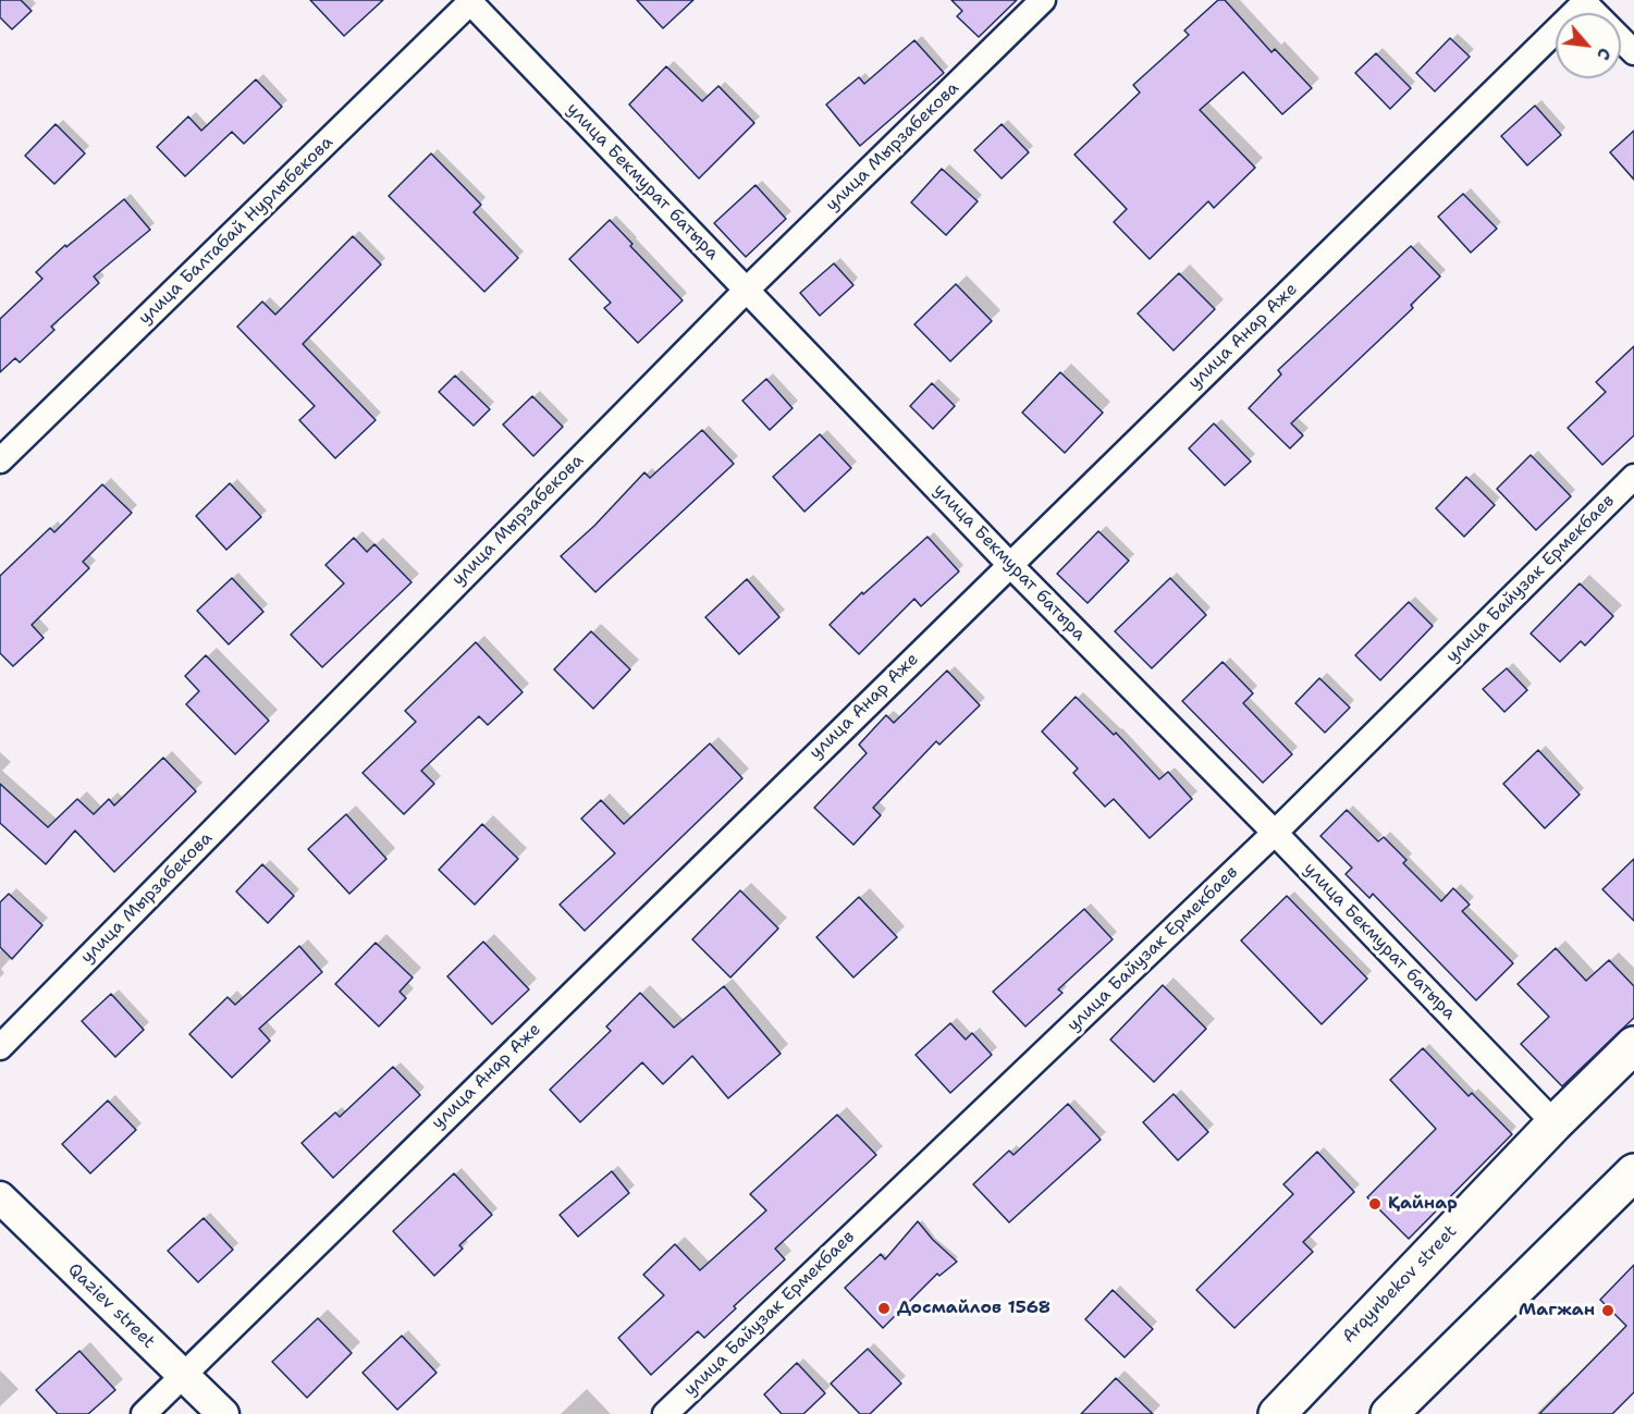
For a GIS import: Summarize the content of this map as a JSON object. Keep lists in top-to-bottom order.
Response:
{
  "streets": {
    "main road": ["Arqynbekov street"],
    "street": [
      "улица Мырзабекова",
      "улица Бекмурат батыра",
      "улица Балтабай Нурлыбекова",
      "улица Анар Аже",
      "улица Байузак Ермекбаев",
      "Qaziev street"
    ]
  },
  "crossings": [
    ["улица Мырзабекова", "улица Бекмурат батыра"],
    ["улица Бекмурат батыра", "улица Балтабай Нурлыбекова"],
    ["улица Бекмурат батыра", "улица Анар Аже"],
    ["улица Бекмурат батыра", "улица Байузак Ермекбаев"],
    ["улица Бекмурат батыра", "Arqynbekov street"],
    ["улица Анар Аже", "Qaziev street"]
  ],
  "places": ["Қайнар", "Досмайлов 1568", "Магжан"],
  "north": "bottom right"
}
